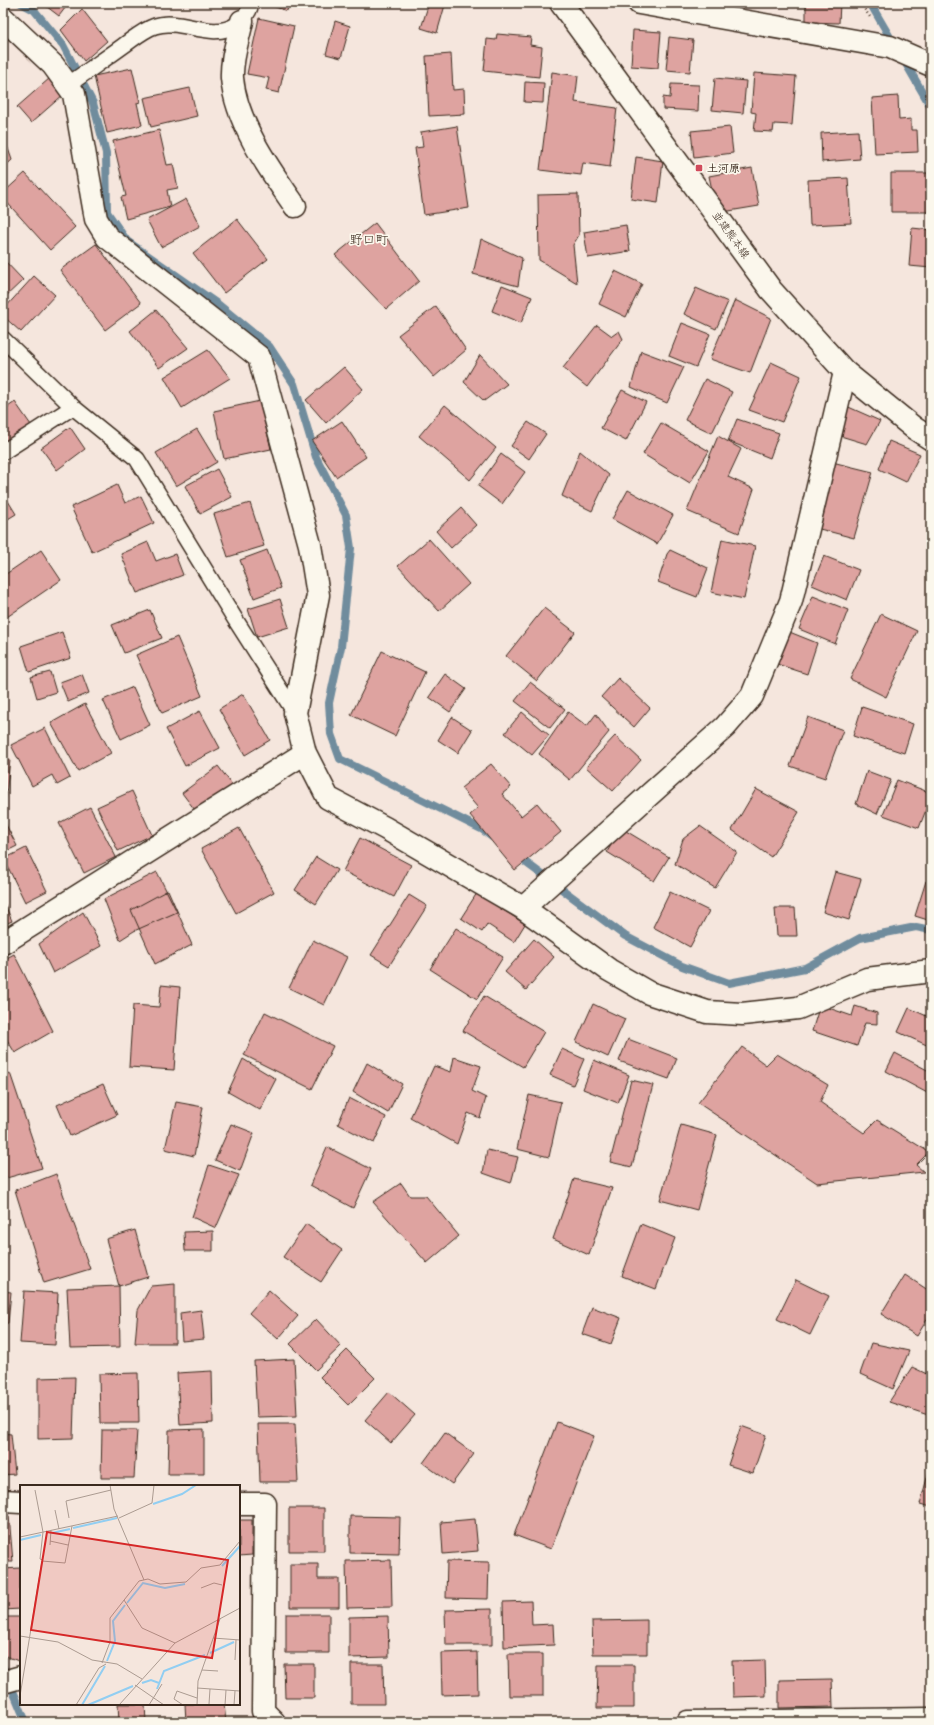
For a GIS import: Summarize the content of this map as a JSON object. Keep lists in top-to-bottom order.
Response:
{
  "streets": {
    "street": ["並建熊本線"]
  },
  "districts": ["野口町"],
  "places": {
    "transit": ["土河原"]
  }
}
